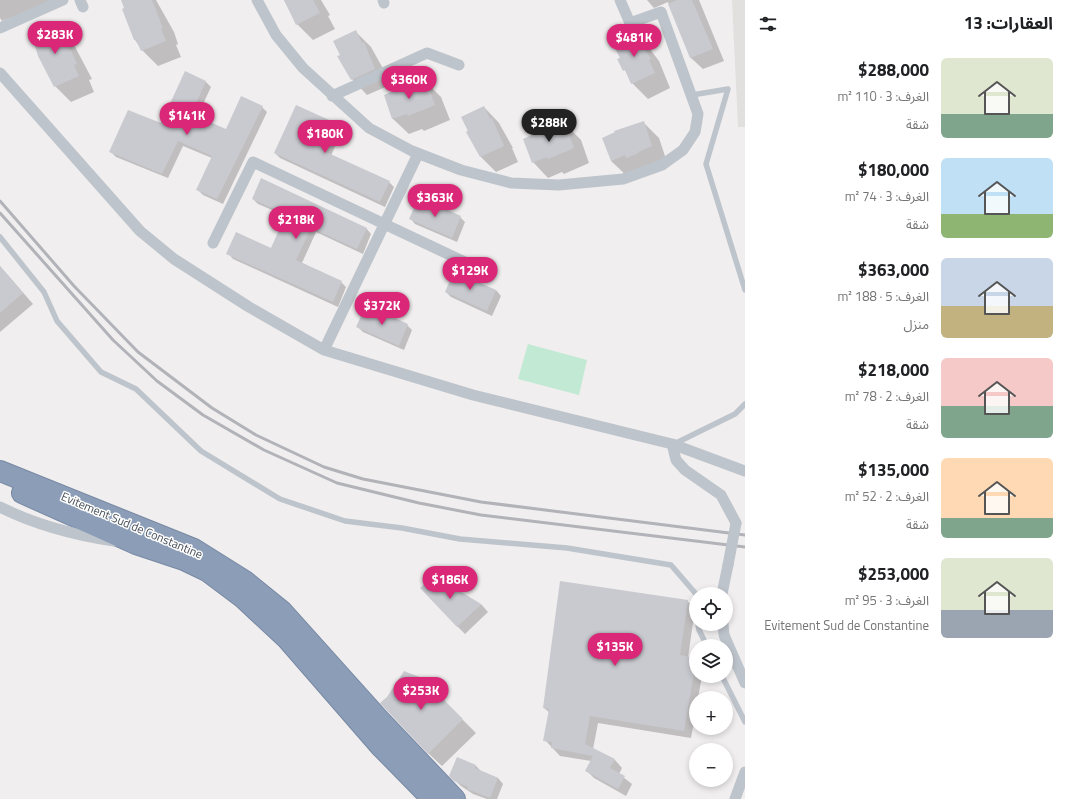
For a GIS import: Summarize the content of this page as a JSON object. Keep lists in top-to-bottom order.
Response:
{
  "streets": {
    "highway": ["Evitement Sud de Constantine"]
  },
  "page": {
    "heading": "العقارات: 13",
    "price": [
      "$283K",
      "$481K",
      "$360K",
      "$141K",
      "$288K",
      "$180K",
      "$363K",
      "$218K",
      "$129K",
      "$372K",
      "$186K",
      "$135K",
      "$253K"
    ],
    "list": [
      {
        "name": "$288,000",
        "note": "الغرف: 3 · 110 m² · شقة"
      },
      {
        "name": "$180,000",
        "note": "الغرف: 3 · 74 m² · شقة"
      },
      {
        "name": "$363,000",
        "note": "الغرف: 5 · 188 m² · منزل"
      },
      {
        "name": "$218,000",
        "note": "الغرف: 2 · 78 m² · شقة"
      },
      {
        "name": "$135,000",
        "note": "الغرف: 2 · 52 m² · شقة"
      },
      {
        "name": "$253,000",
        "note": "الغرف: 3 · 95 m² · Evitement Sud de Constantine"
      }
    ],
    "map_buttons": ["+", "−"]
  }
}
